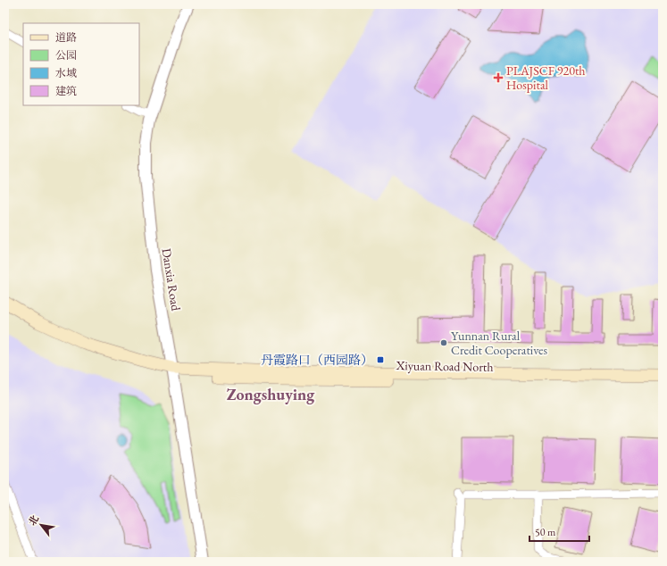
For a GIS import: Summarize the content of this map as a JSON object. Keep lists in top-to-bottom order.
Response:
{
  "streets": {
    "main road": ["Xiyuan Road North"],
    "street": ["Danxia Road"]
  },
  "crossings": [
    ["Danxia Road", "Xiyuan Road North"]
  ],
  "districts": ["Zongshuying"],
  "places": {
    "health": ["PLAJSCF 920th Hospital"],
    "other": ["Yunnan Rural Credit Cooperatives"],
    "transit": ["丹霞路口（西园路）"]
  },
  "legend": [
    "道路",
    "公园",
    "水域",
    "建筑"
  ],
  "scale_bar": "50 m",
  "north": "top left"
}
